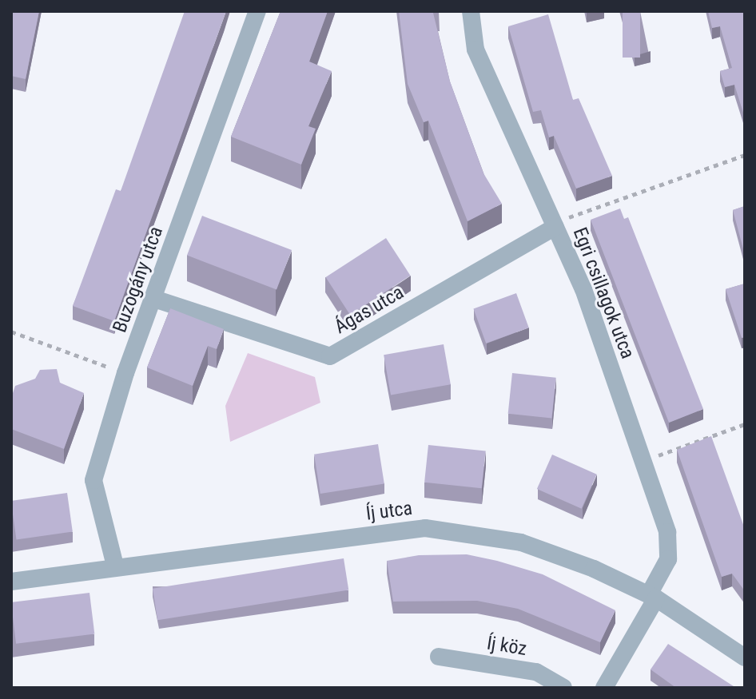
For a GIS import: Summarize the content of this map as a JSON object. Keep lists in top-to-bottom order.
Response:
{
  "streets": {
    "street": [
      "Buzogány utca",
      "Egri csillagok utca",
      "Ágas utca",
      "Íj utca",
      "Íj köz"
    ]
  },
  "crossings": [
    ["Buzogány utca", "Ágas utca"],
    ["Buzogány utca", "Íj utca"],
    ["Egri csillagok utca", "Ágas utca"],
    ["Egri csillagok utca", "Íj utca"]
  ]
}
